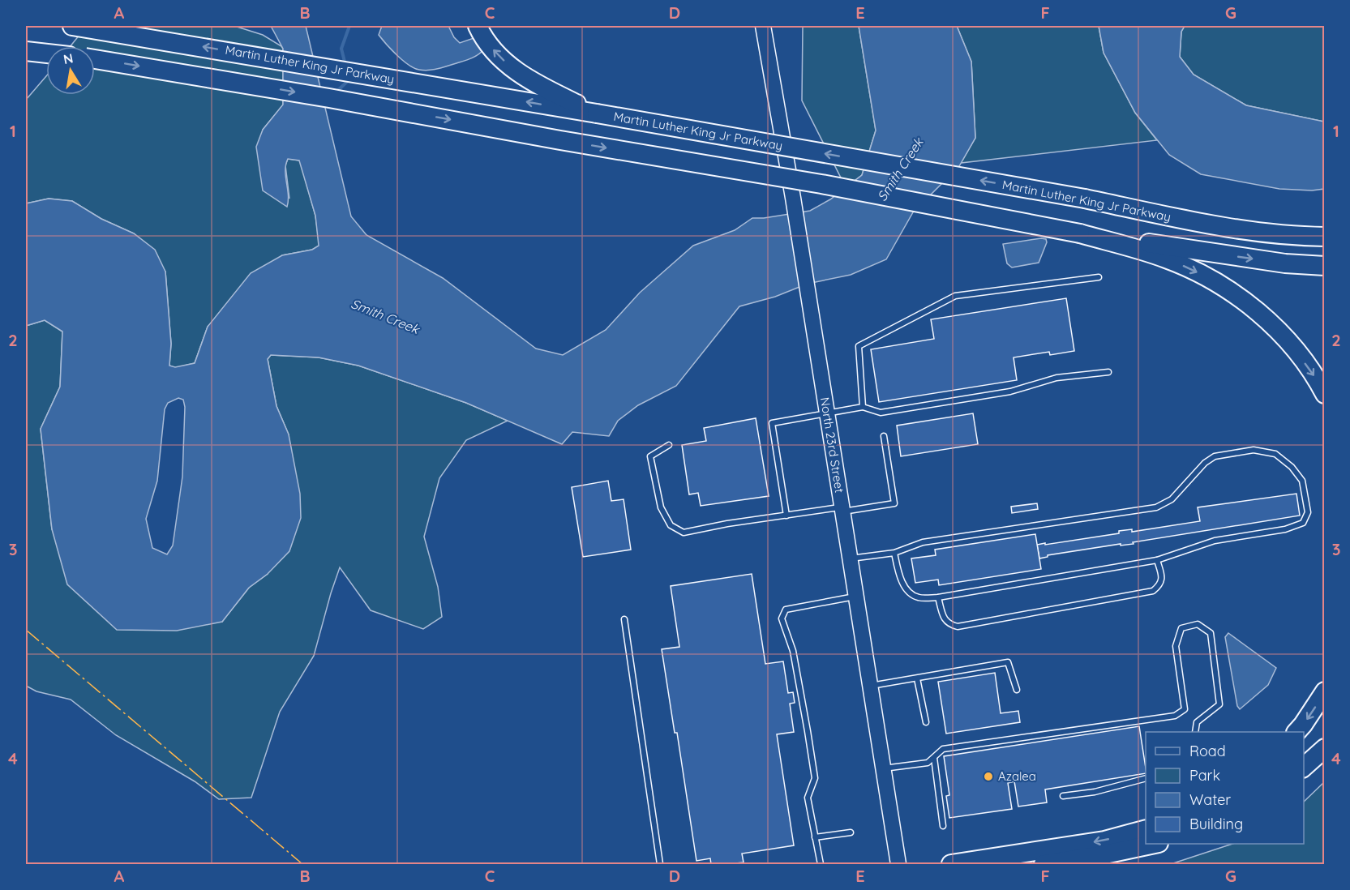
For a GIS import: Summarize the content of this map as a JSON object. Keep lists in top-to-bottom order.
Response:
{
  "streets": {
    "highway": ["Martin Luther King Jr Parkway"],
    "main road": ["North 23rd Street"]
  },
  "water": ["Smith Creek"],
  "places": ["Azalea"],
  "legend": [
    "Road",
    "Park",
    "Water",
    "Building"
  ],
  "north": "top",
  "grid": {
    "columns": [
      "A",
      "B",
      "C",
      "D",
      "E",
      "F",
      "G"
    ],
    "rows": [
      "1",
      "2",
      "3",
      "4"
    ]
  }
}
